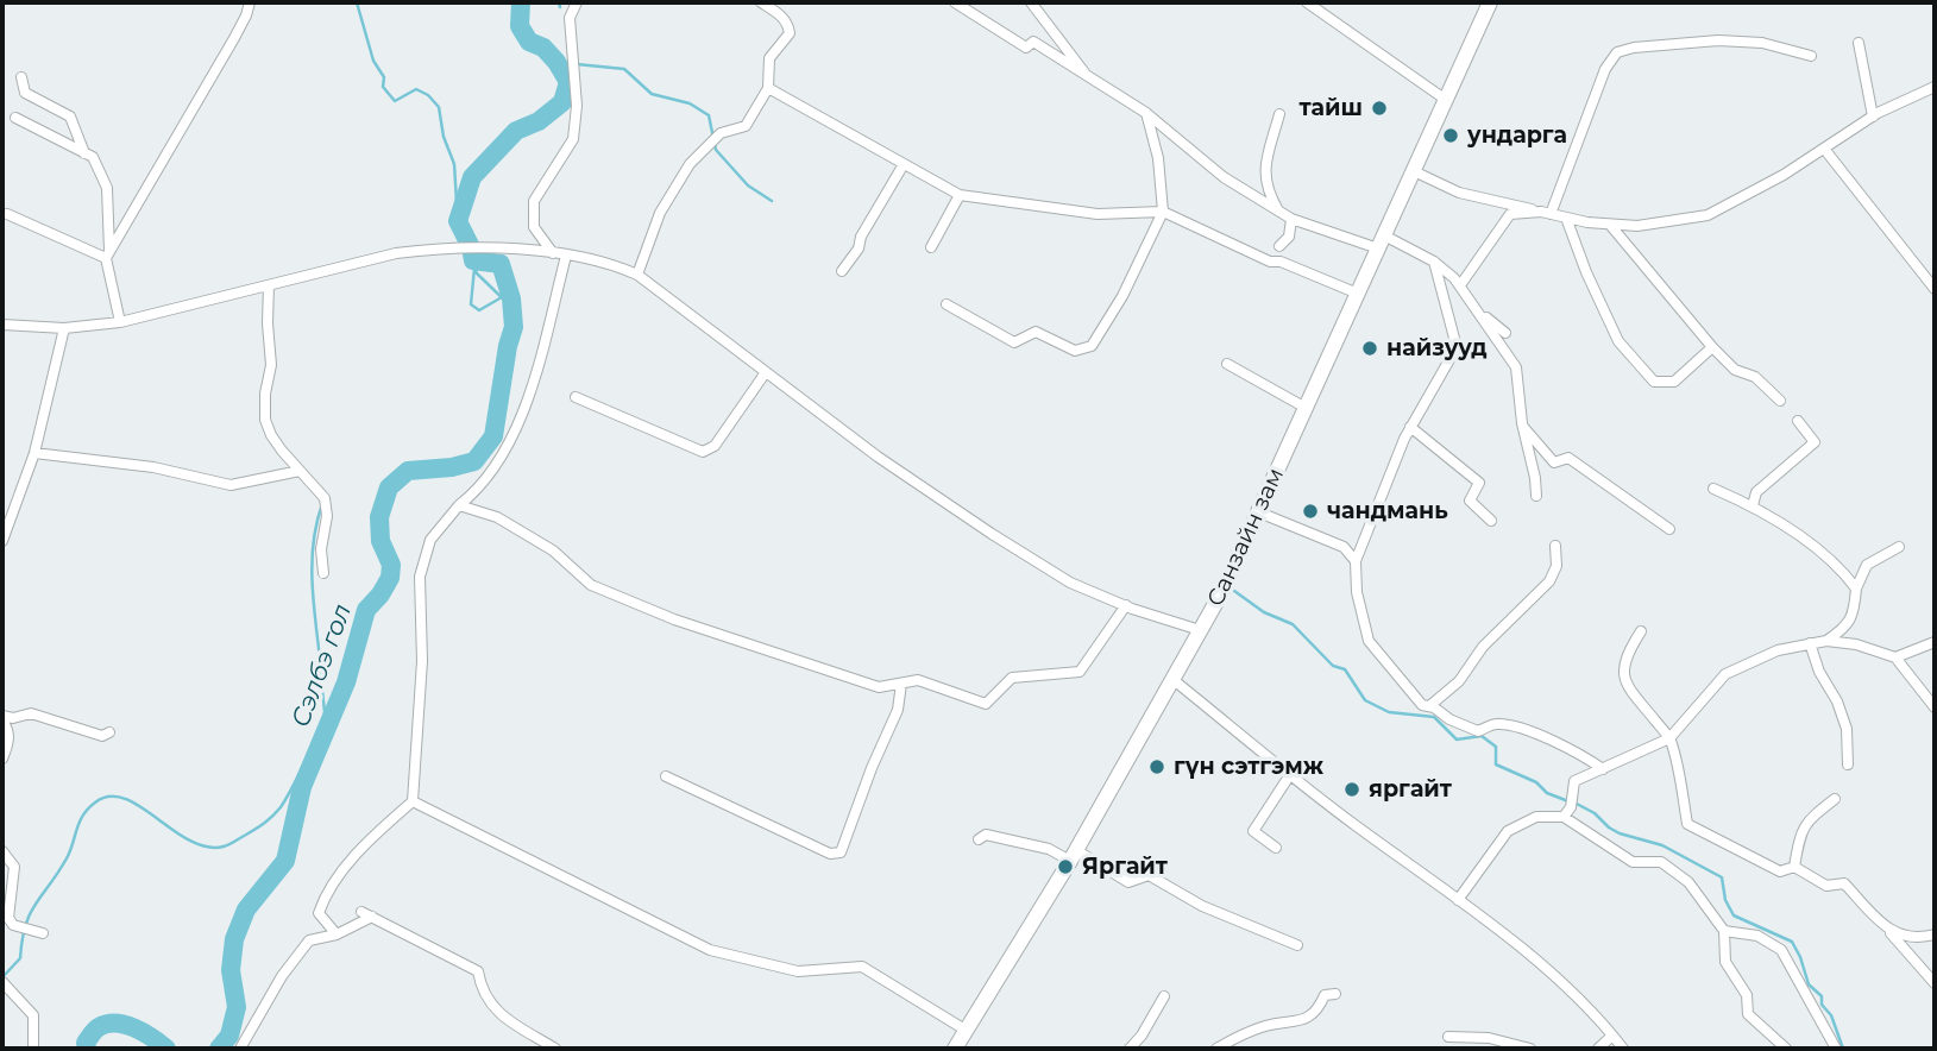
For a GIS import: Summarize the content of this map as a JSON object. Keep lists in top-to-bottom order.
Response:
{
  "streets": {
    "main road": ["Санзайн зам"]
  },
  "water": ["Сэлбэ гол"],
  "places": [
    "тайш",
    "ундарга",
    "найзууд",
    "чандмань",
    "гүн сэтгэмж",
    "яргайт",
    "Яргайт"
  ]
}
